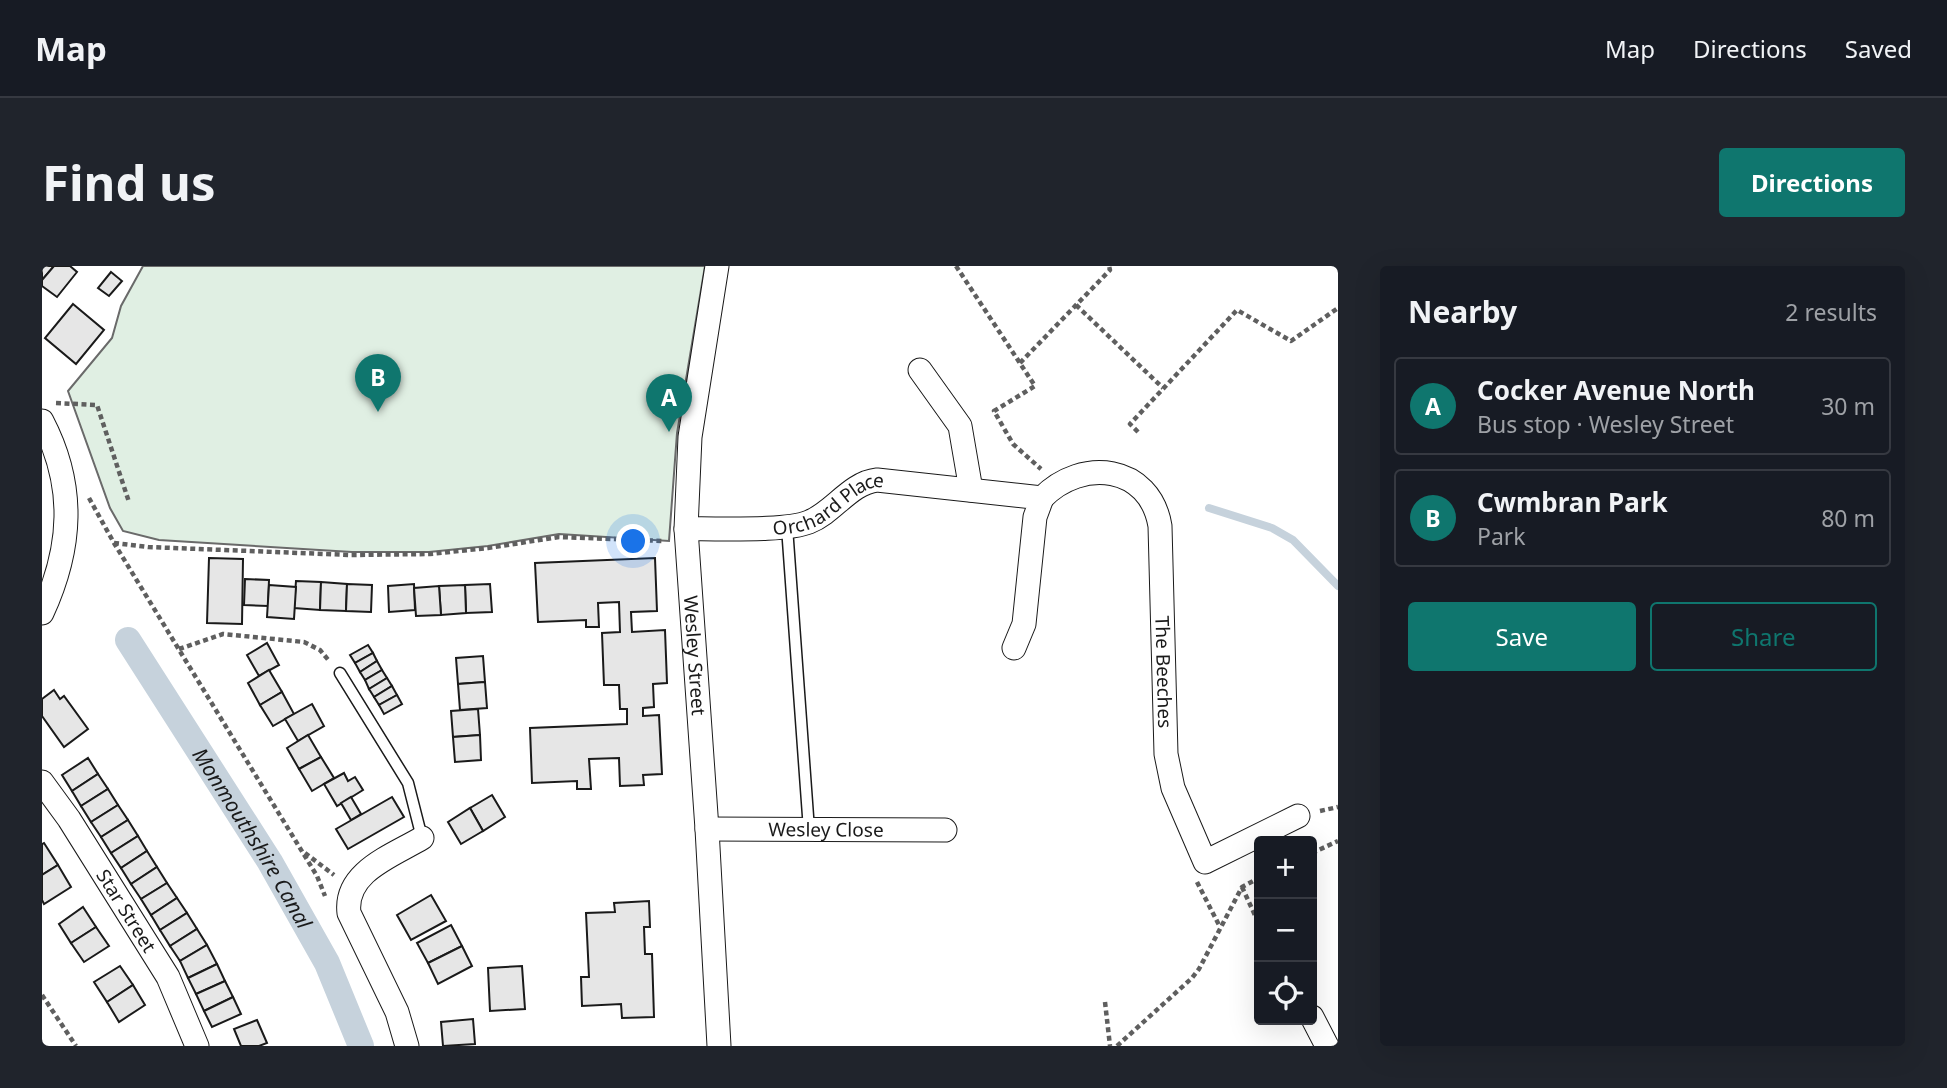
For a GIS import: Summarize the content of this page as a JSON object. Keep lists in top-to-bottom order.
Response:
{
  "streets": {
    "street": [
      "Orchard Place",
      "Wesley Street",
      "The Beeches",
      "Wesley Close",
      "Star Street"
    ]
  },
  "crossings": [
    ["Orchard Place", "Wesley Street"],
    ["Orchard Place", "The Beeches"],
    ["Wesley Street", "Wesley Close"]
  ],
  "water": ["Monmouthshire Canal"],
  "page": {
    "header": "Map",
    "nav": ["Map", "Directions", "Saved"],
    "buttons": [
      "Directions",
      ["Save", "Share"]
    ],
    "title": "Find us",
    "heading": ["Nearby", "2 results"],
    "pins": ["B", "A"],
    "list": [
      {
        "mark": "A",
        "name": "Cocker Avenue North",
        "note": "Bus stop · Wesley Street",
        "value": "30 m"
      },
      {
        "mark": "B",
        "name": "Cwmbran Park",
        "note": "Park",
        "value": "80 m"
      }
    ],
    "map_buttons": ["+", "−"]
  }
}
